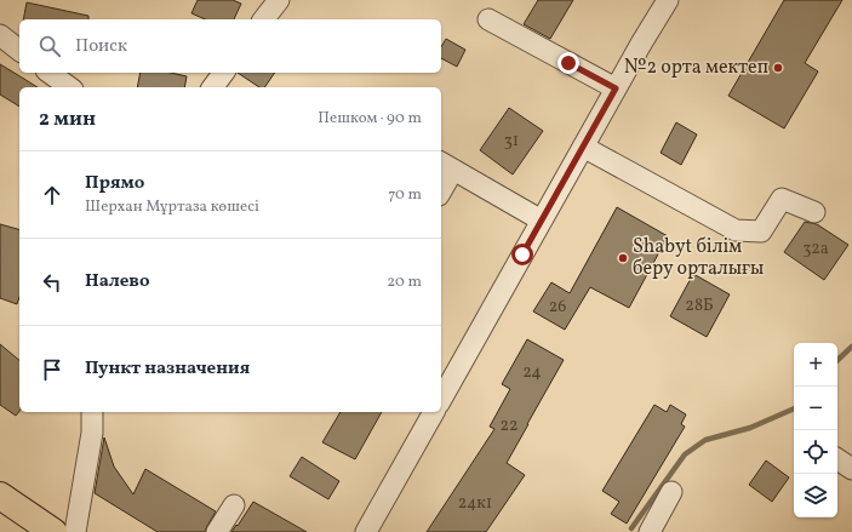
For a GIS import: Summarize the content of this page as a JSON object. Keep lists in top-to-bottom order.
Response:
{
  "places": ["№2 орта мектеп", "Shabyt білім беру орталығы"],
  "house_numbers": [
    "31",
    "32а",
    "28Б",
    "26",
    "24",
    "22",
    "24к1"
  ],
  "page": {
    "search": "Поиск",
    "heading": ["2 мин", "Пешком · 90 m"],
    "list": [
      ["Прямо", "Шерхан Мұртаза көшесі", "70 m"],
      ["Налево", "20 m"],
      "Пункт назначения"
    ],
    "map_buttons": ["+", "−"]
  }
}
